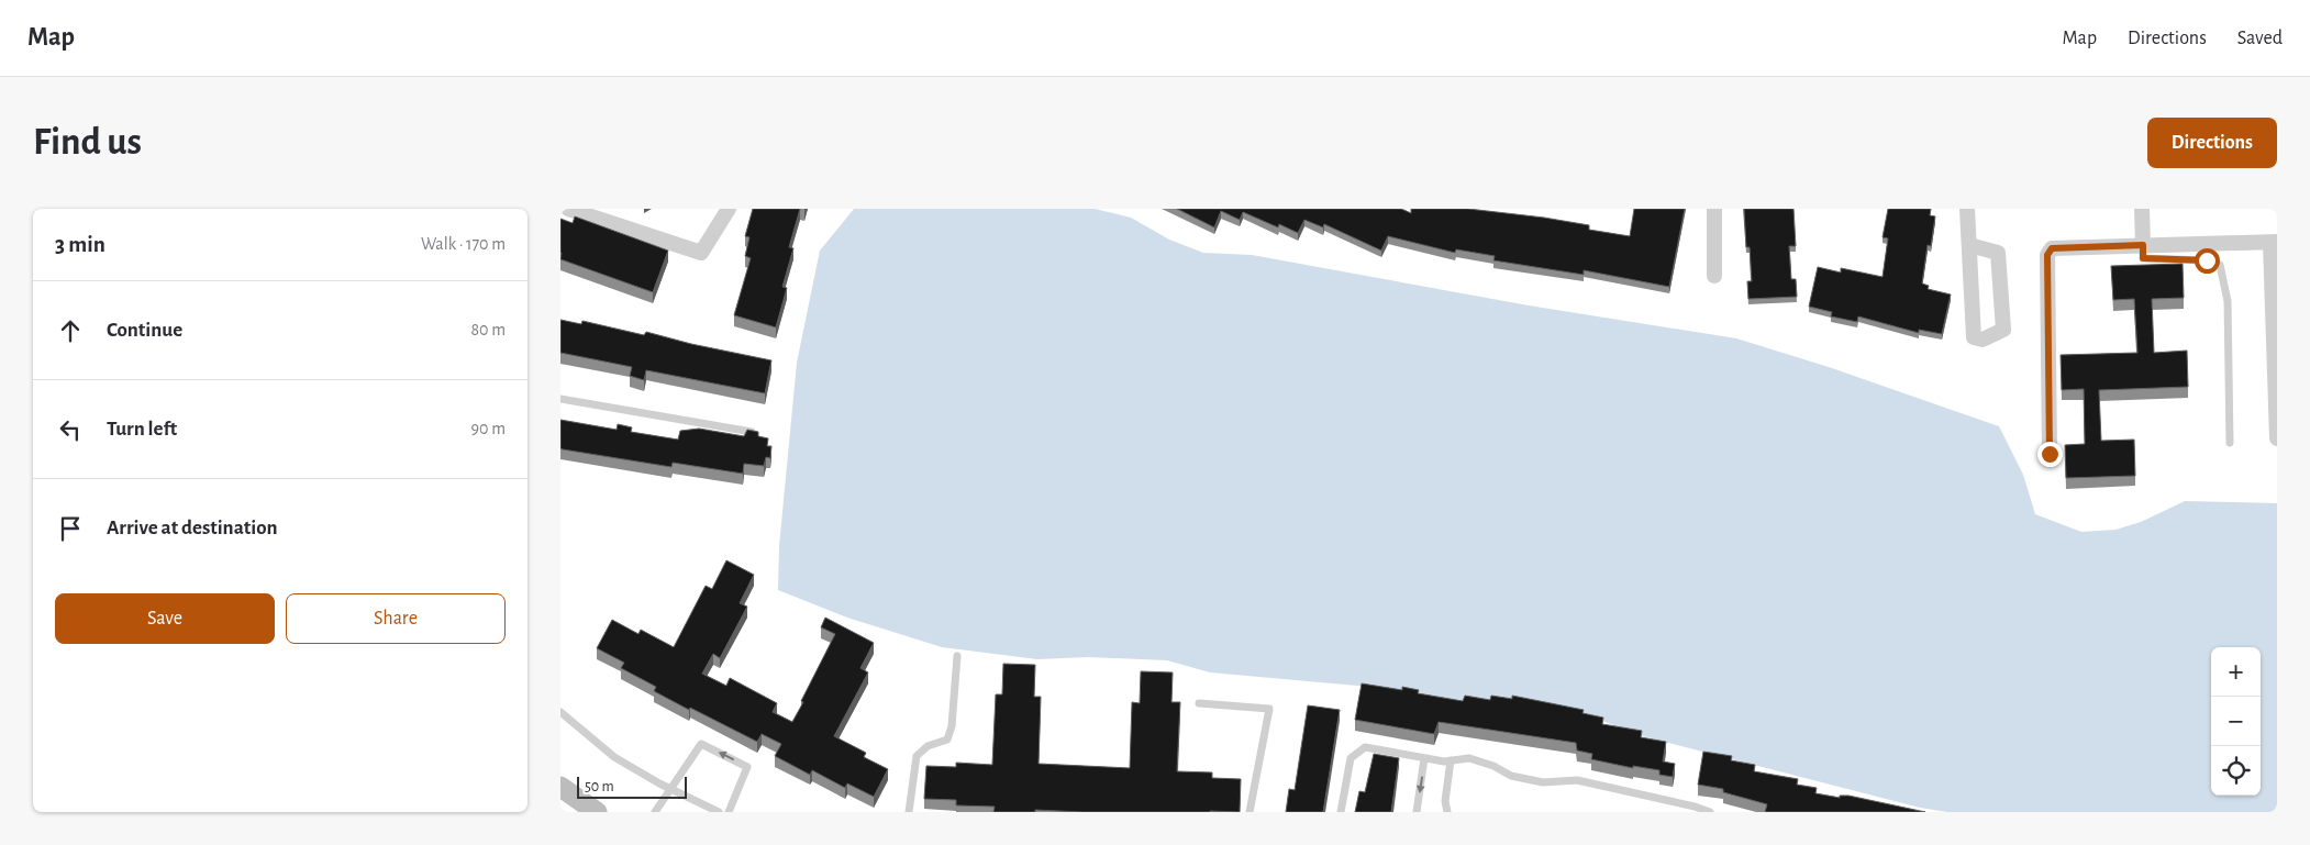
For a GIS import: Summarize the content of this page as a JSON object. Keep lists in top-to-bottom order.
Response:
{
  "scale_bar": "50 m",
  "page": {
    "header": "Map",
    "nav": ["Map", "Directions", "Saved"],
    "buttons": [
      "Directions",
      ["Save", "Share"]
    ],
    "title": "Find us",
    "heading": ["3 min", "Walk · 170 m"],
    "list": [
      ["Continue", "80 m"],
      ["Turn left", "90 m"],
      "Arrive at destination"
    ],
    "map_buttons": ["+", "−"],
    "scale": "50 m"
  }
}
